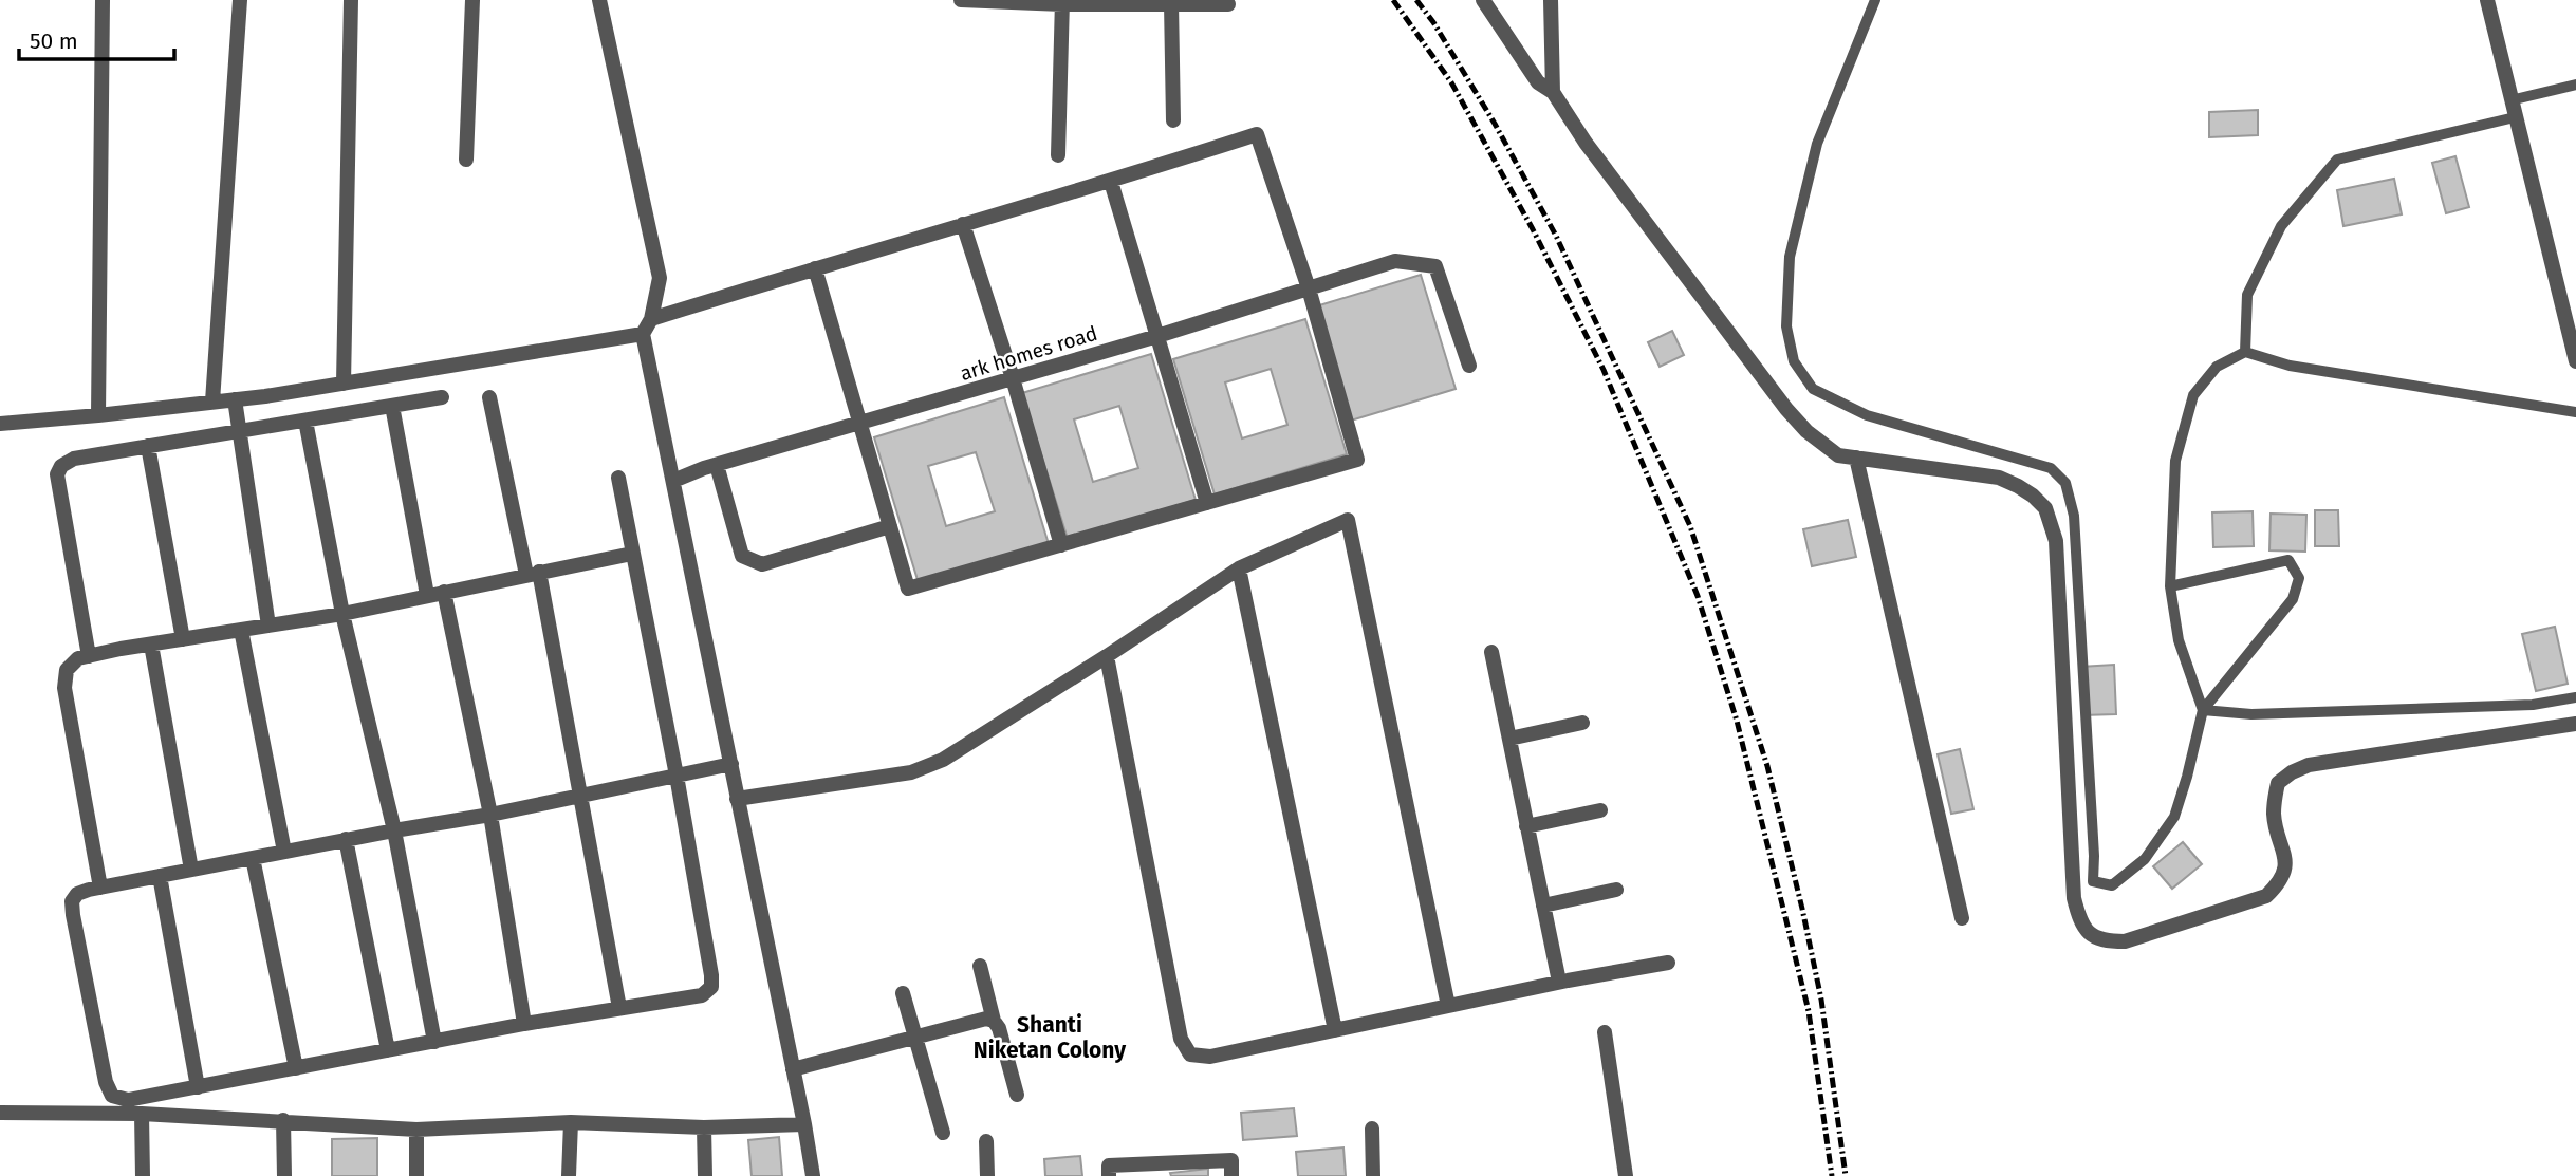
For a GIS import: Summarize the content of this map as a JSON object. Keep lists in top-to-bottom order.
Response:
{
  "streets": {
    "street": ["ark homes road"]
  },
  "districts": ["Shanti Niketan Colony"],
  "scale_bar": "50 m"
}
